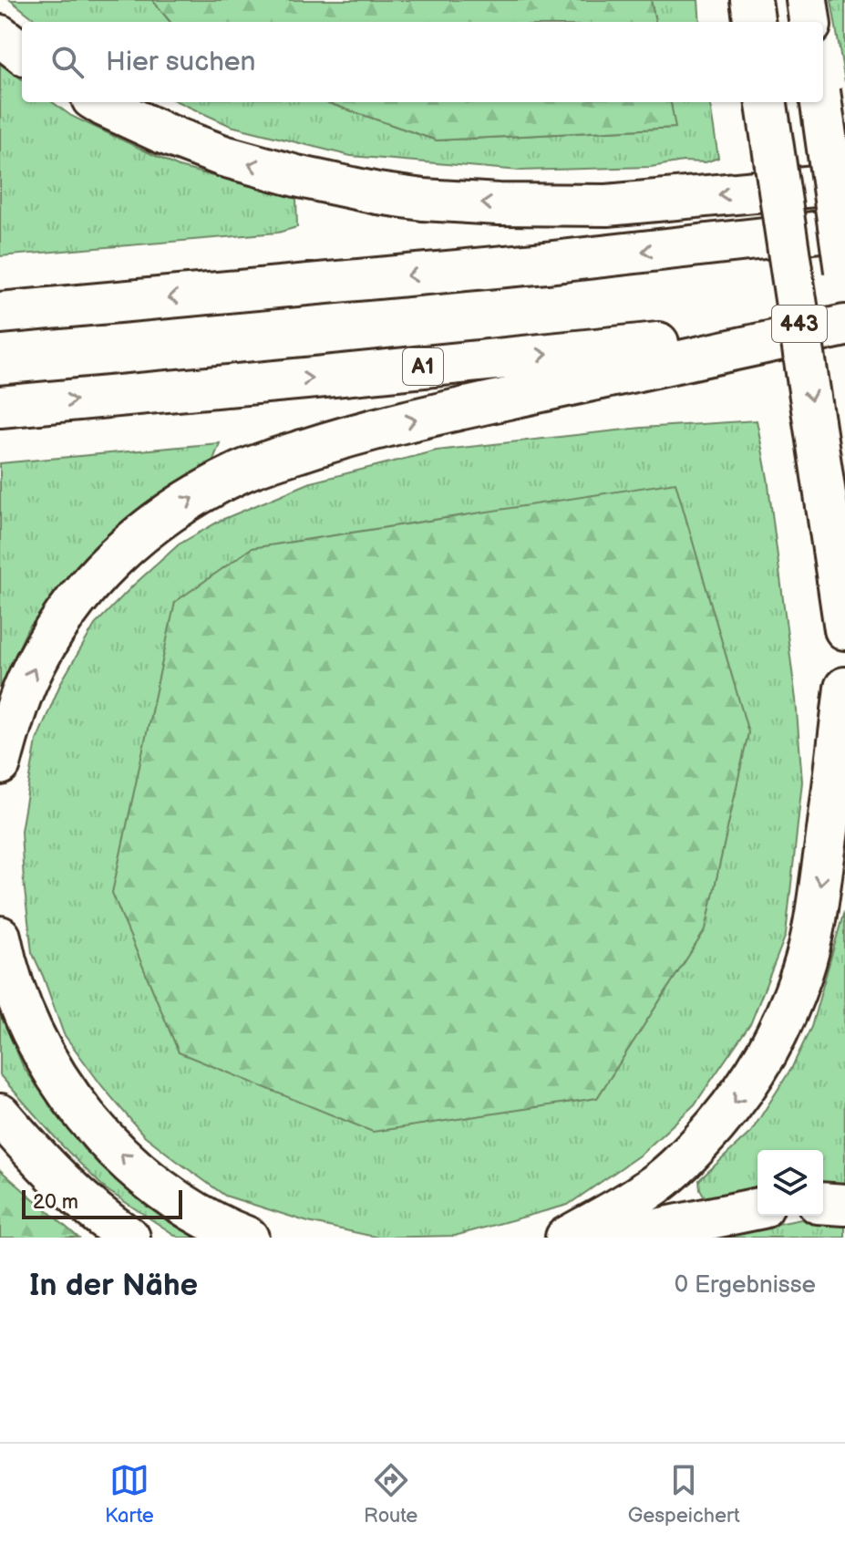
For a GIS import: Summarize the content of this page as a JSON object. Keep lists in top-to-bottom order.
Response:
{
  "streets": {
    "highway": ["443", "A1"]
  },
  "scale_bar": "20 m",
  "page": {
    "search": "Hier suchen",
    "scale": "20 m",
    "heading": ["In der Nähe", "0 Ergebnisse"],
    "nav": ["Karte", "Route", "Gespeichert"]
  }
}
